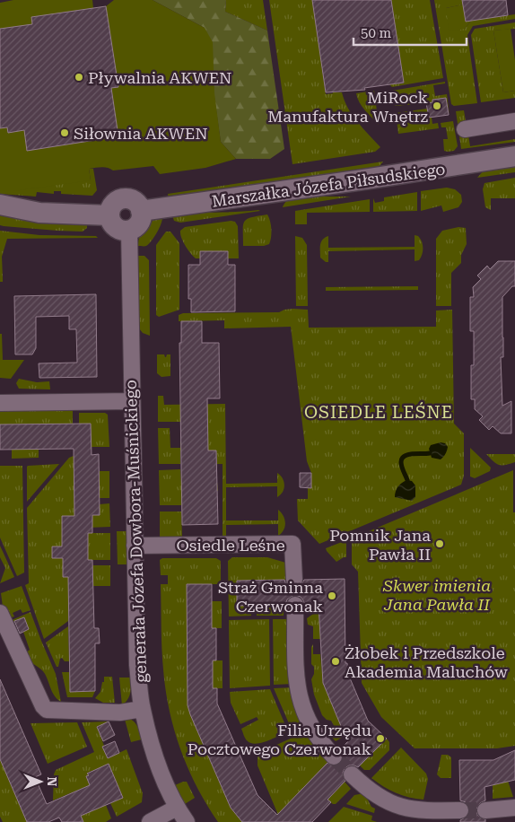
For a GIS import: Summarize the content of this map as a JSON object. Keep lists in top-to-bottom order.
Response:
{
  "streets": {
    "street": ["Marszałka Józefa Piłsudskiego", "generała Józefa Dowbora-Muśnickiego", "Osiedle Leśne"]
  },
  "crossings": [
    ["Marszałka Józefa Piłsudskiego", "generała Józefa Dowbora-Muśnickiego"],
    ["generała Józefa Dowbora-Muśnickiego", "Osiedle Leśne"]
  ],
  "districts": ["OSIEDLE LEŚNE"],
  "parks": ["Skwer imienia Jana Pawła II"],
  "places": [
    "Pływalnia AKWEN",
    "MiRock Manufaktura Wnętrz",
    "Siłownia AKWEN",
    "Pomnik Jana Pawła II",
    "Straż Gminna Czerwonak",
    "Żłobek i Przedszkole Akademia Maluchów",
    "Filia Urzędu Pocztowego Czerwonak"
  ],
  "scale_bar": "50 m",
  "north": "right"
}
